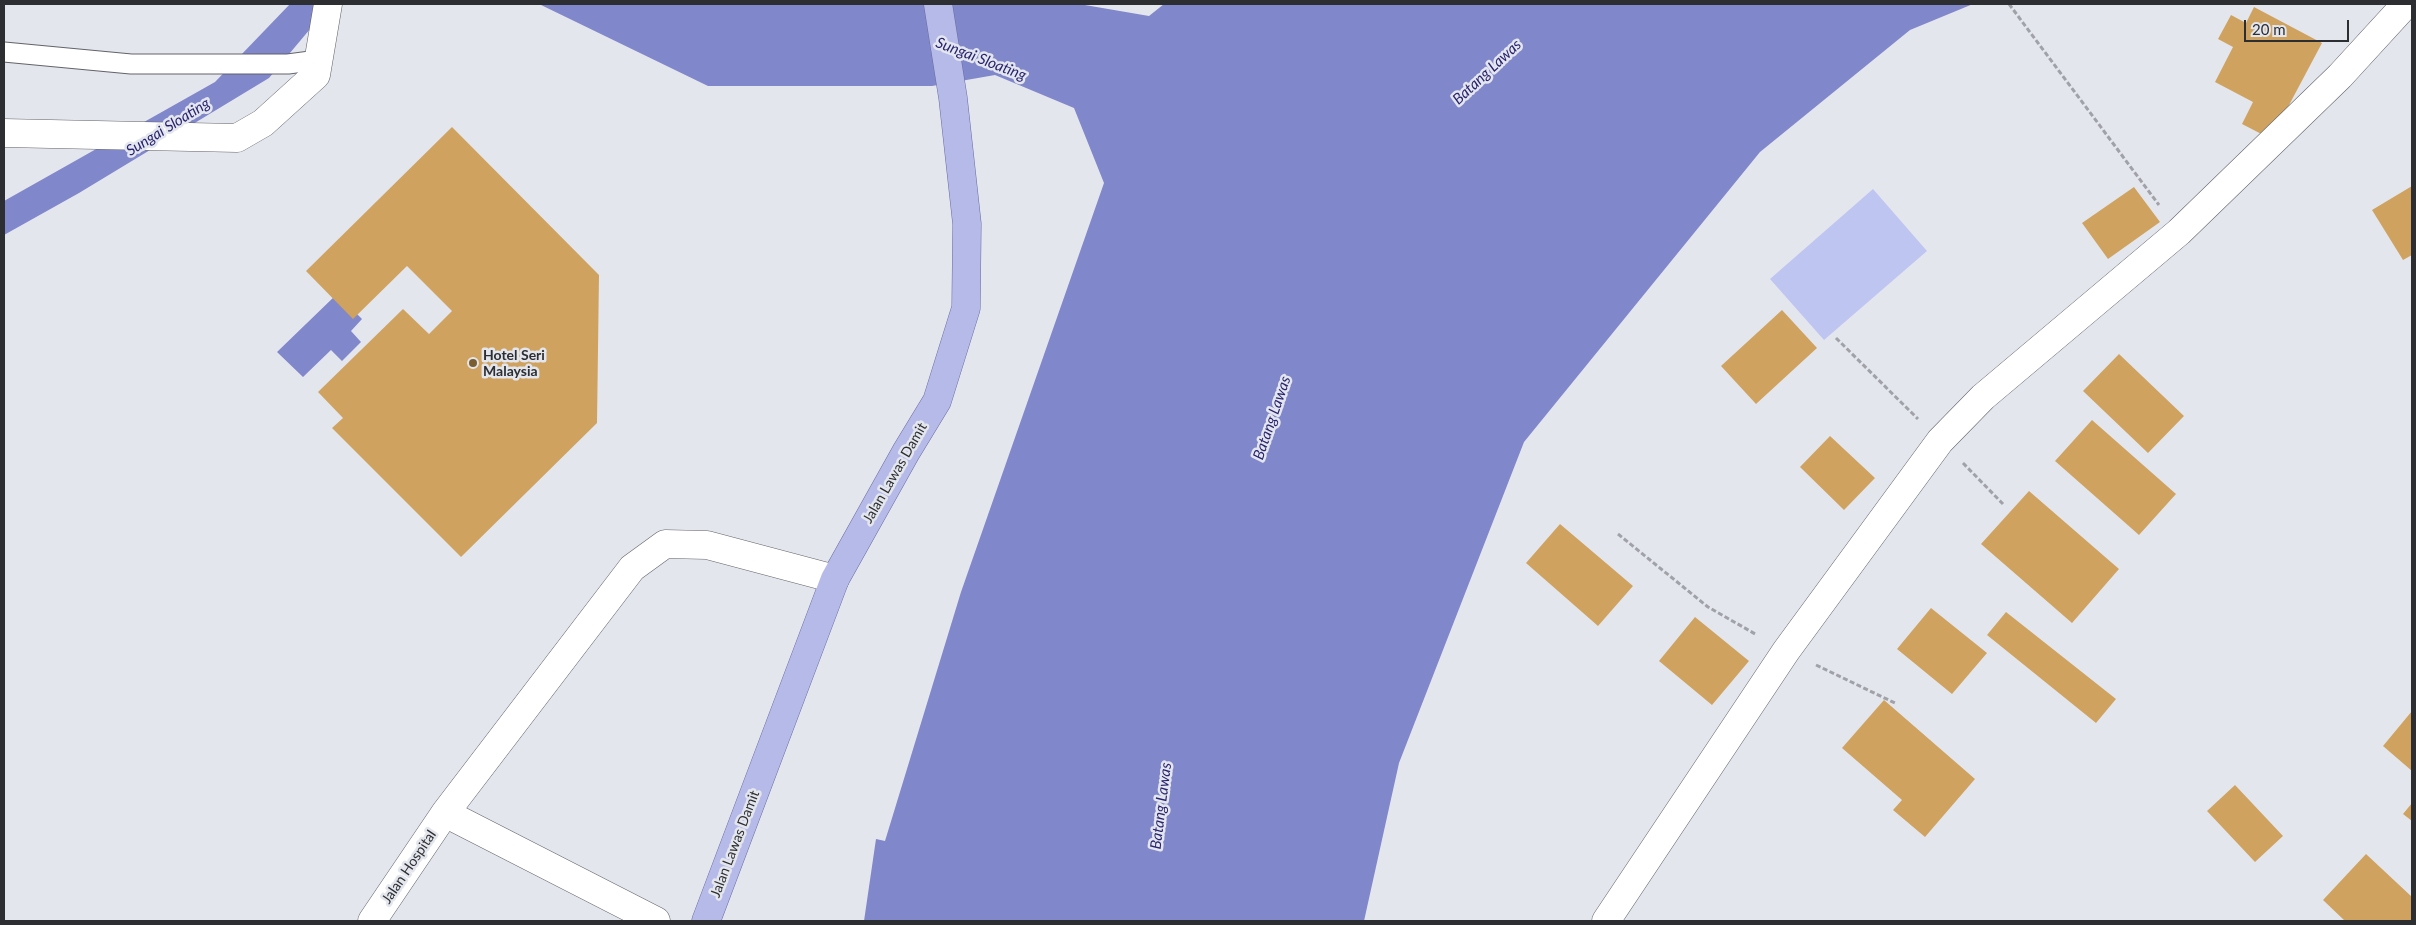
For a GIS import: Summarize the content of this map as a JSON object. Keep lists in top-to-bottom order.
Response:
{
  "streets": {
    "main road": ["Jalan Lawas Damit"],
    "street": ["Jalan Hospital"]
  },
  "crossings": [
    ["Jalan Lawas Damit", "Jalan Hospital"]
  ],
  "water": ["Sungai Sloating", "Batang Lawas"],
  "places": ["Hotel Seri Malaysia"],
  "scale_bar": "20 m"
}
